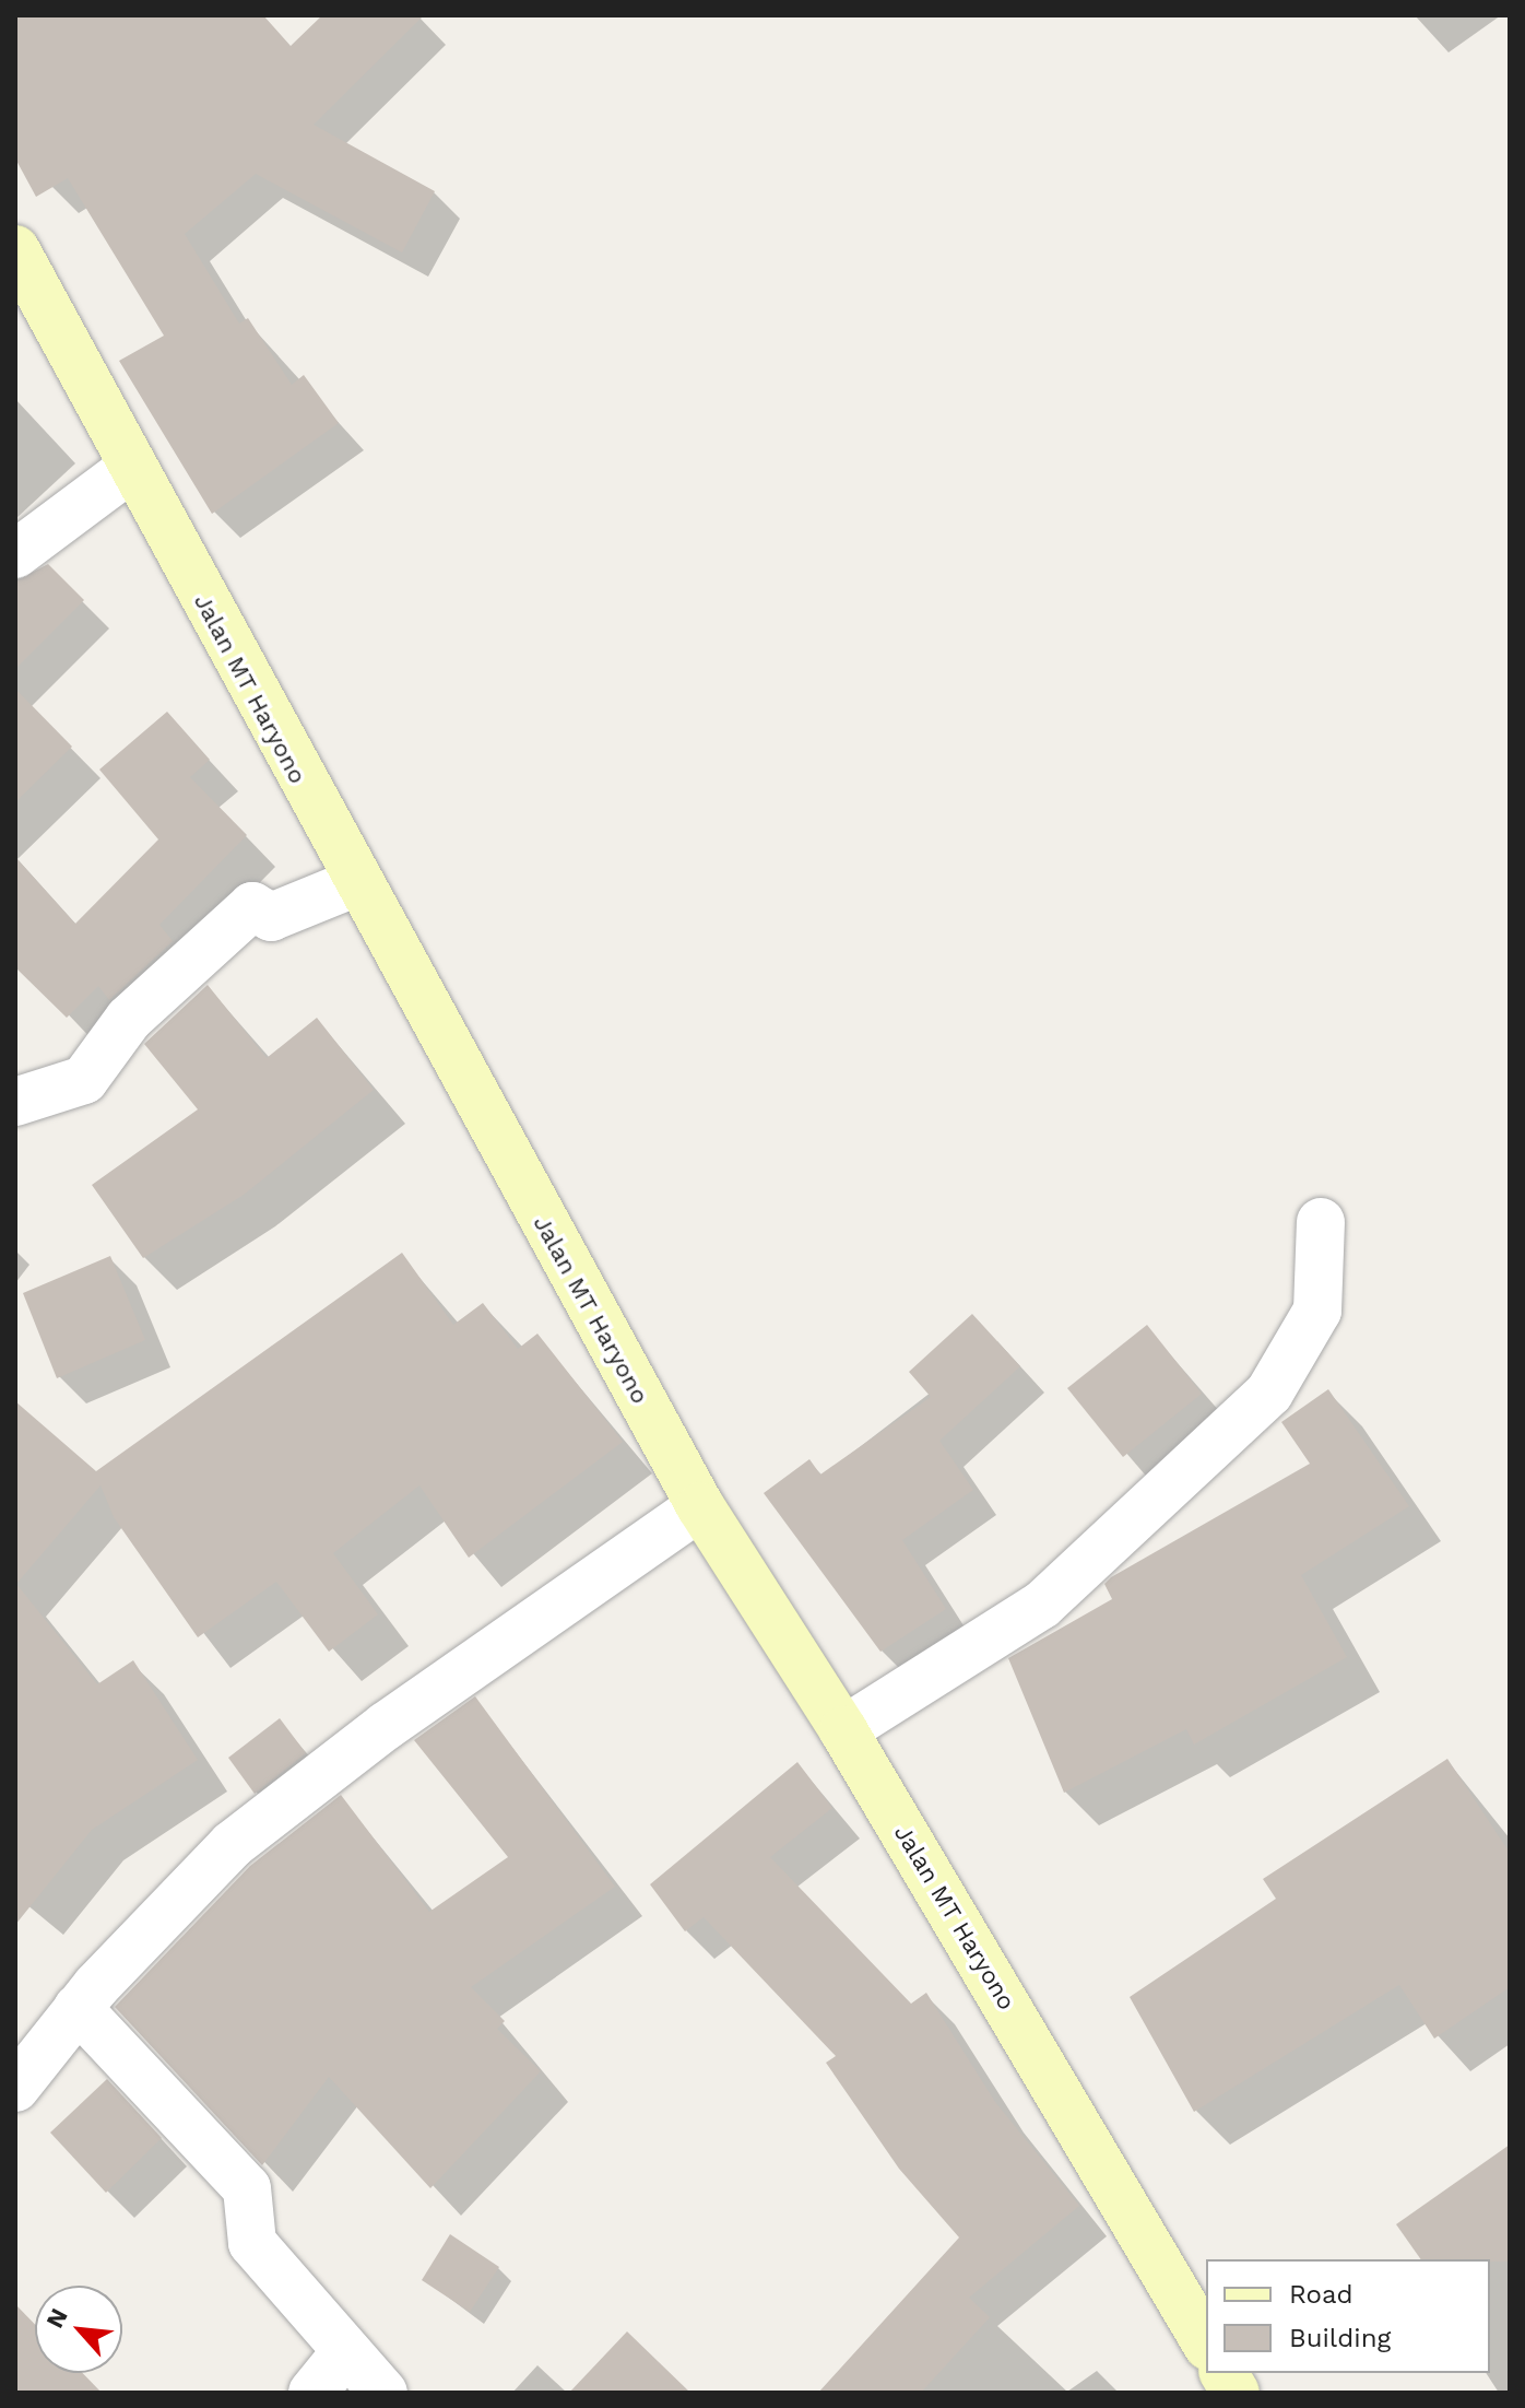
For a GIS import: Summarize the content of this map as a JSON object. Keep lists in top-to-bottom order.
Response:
{
  "streets": {
    "main road": ["Jalan MT Haryono"]
  },
  "legend": ["Road", "Building"],
  "north": "top left"
}
